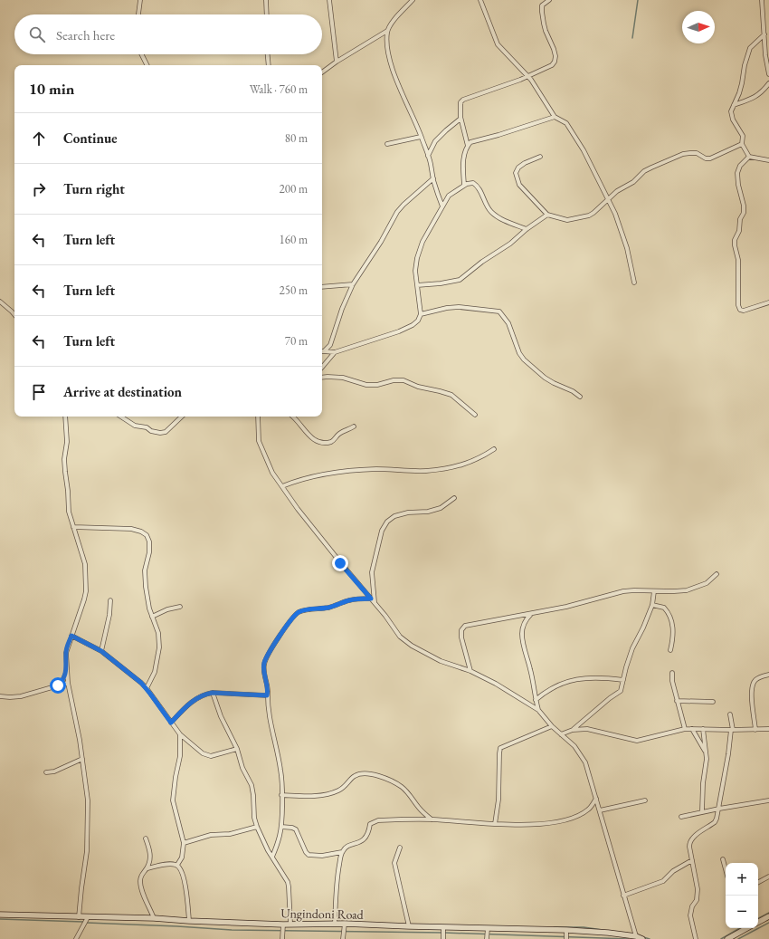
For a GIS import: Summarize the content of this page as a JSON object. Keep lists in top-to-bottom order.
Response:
{
  "streets": {
    "main road": ["Ungindoni Road"]
  },
  "north": "right",
  "page": {
    "search": "Search here",
    "heading": ["10 min", "Walk · 760 m"],
    "list": [
      ["Continue", "80 m"],
      ["Turn right", "200 m"],
      ["Turn left", "160 m"],
      ["Turn left", "250 m"],
      ["Turn left", "70 m"],
      "Arrive at destination"
    ],
    "map_buttons": ["+", "−"]
  }
}
